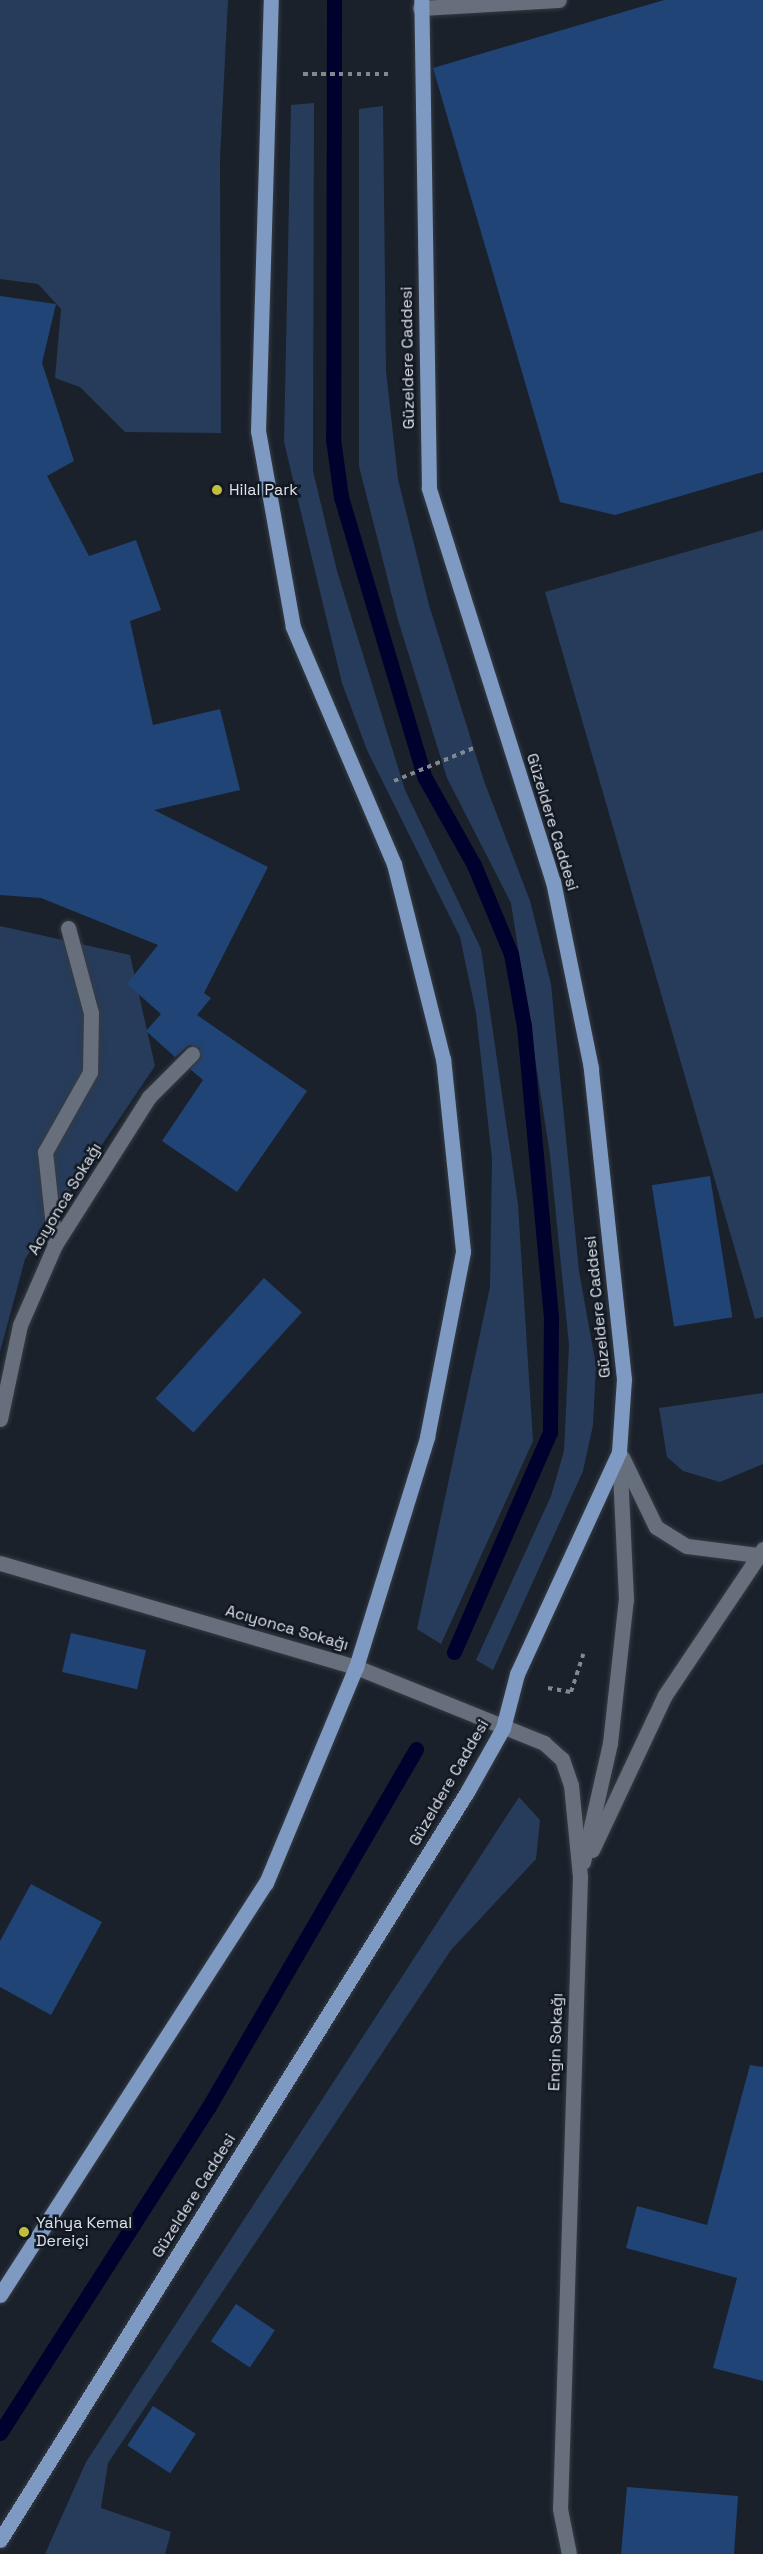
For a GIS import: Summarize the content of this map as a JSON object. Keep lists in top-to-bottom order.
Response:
{
  "streets": {
    "main road": ["Güzeldere Caddesi"],
    "street": ["Acıyonca Sokağı", "Engin Sokağı"]
  },
  "crossings": [
    ["Güzeldere Caddesi", "Engin Sokağı"],
    ["Acıyonca Sokağı", "Engin Sokağı"]
  ],
  "places": ["Hilal Park", "Yahya Kemal Dereiçi"]
}
